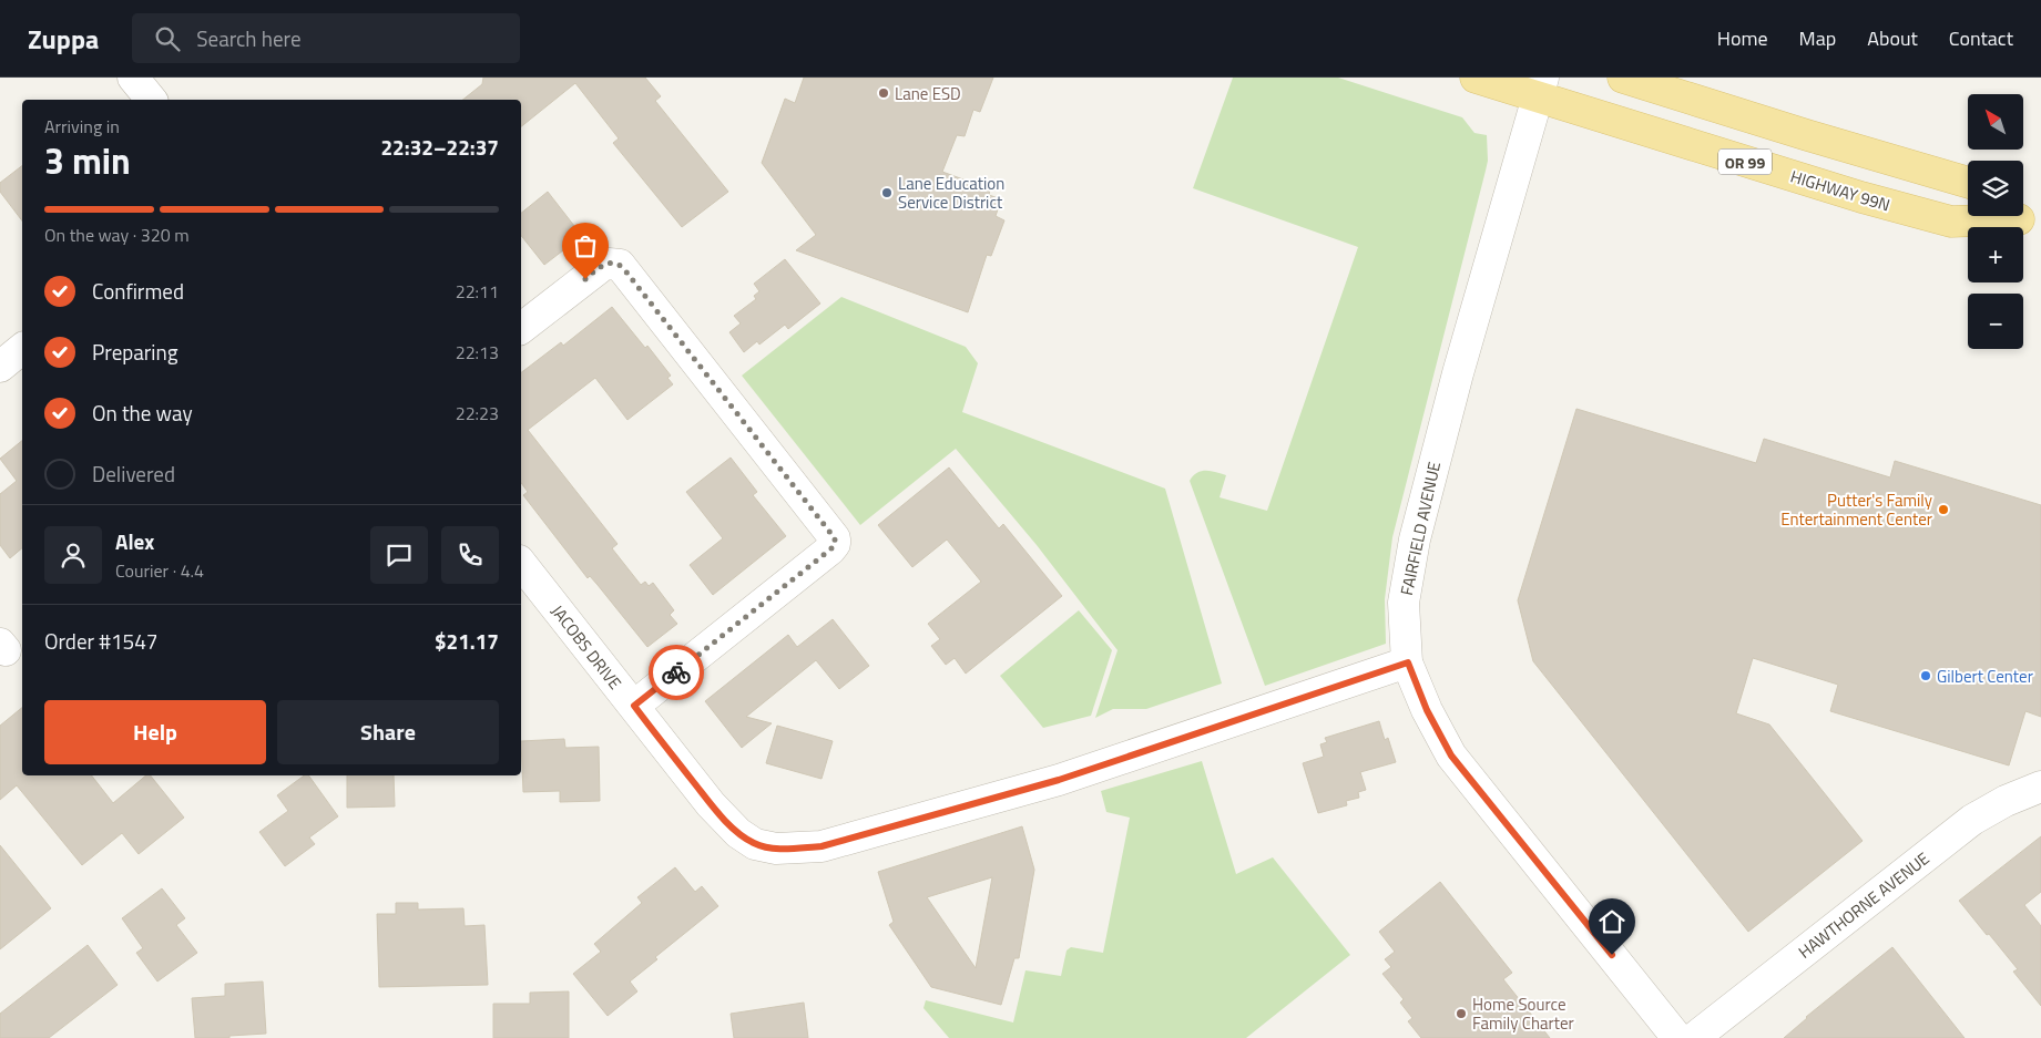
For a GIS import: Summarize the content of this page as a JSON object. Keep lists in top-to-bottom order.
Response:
{
  "streets": {
    "main road": ["OR 99", "HIGHWAY 99N"],
    "street": ["FAIRFIELD AVENUE", "JACOBS DRIVE", "HAWTHORNE AVENUE"]
  },
  "crossings": [
    ["HIGHWAY 99N", "FAIRFIELD AVENUE"],
    ["FAIRFIELD AVENUE", "JACOBS DRIVE"]
  ],
  "places": [
    "Lane ESD",
    "Lane Education Service District",
    "Putter's Family Entertainment Center",
    "Gilbert Center",
    "Home Source Family Charter"
  ],
  "north": "top left",
  "page": {
    "header": "Zuppa",
    "search": "Search here",
    "nav": [
      "Home",
      "Map",
      "About",
      "Contact"
    ],
    "map_buttons": ["+", "−"],
    "heading": ["3 min", "Arriving in", "22:32–22:37"],
    "panel": [
      "Alex",
      "Courier · 4.4",
      "Order #1547",
      "$21.17"
    ],
    "bar": "On the way · 320 m",
    "list": [
      ["Confirmed", "22:11"],
      ["Preparing", "22:13"],
      ["On the way", "22:23"],
      "Delivered"
    ],
    "buttons": ["Help", "Share"]
  }
}
